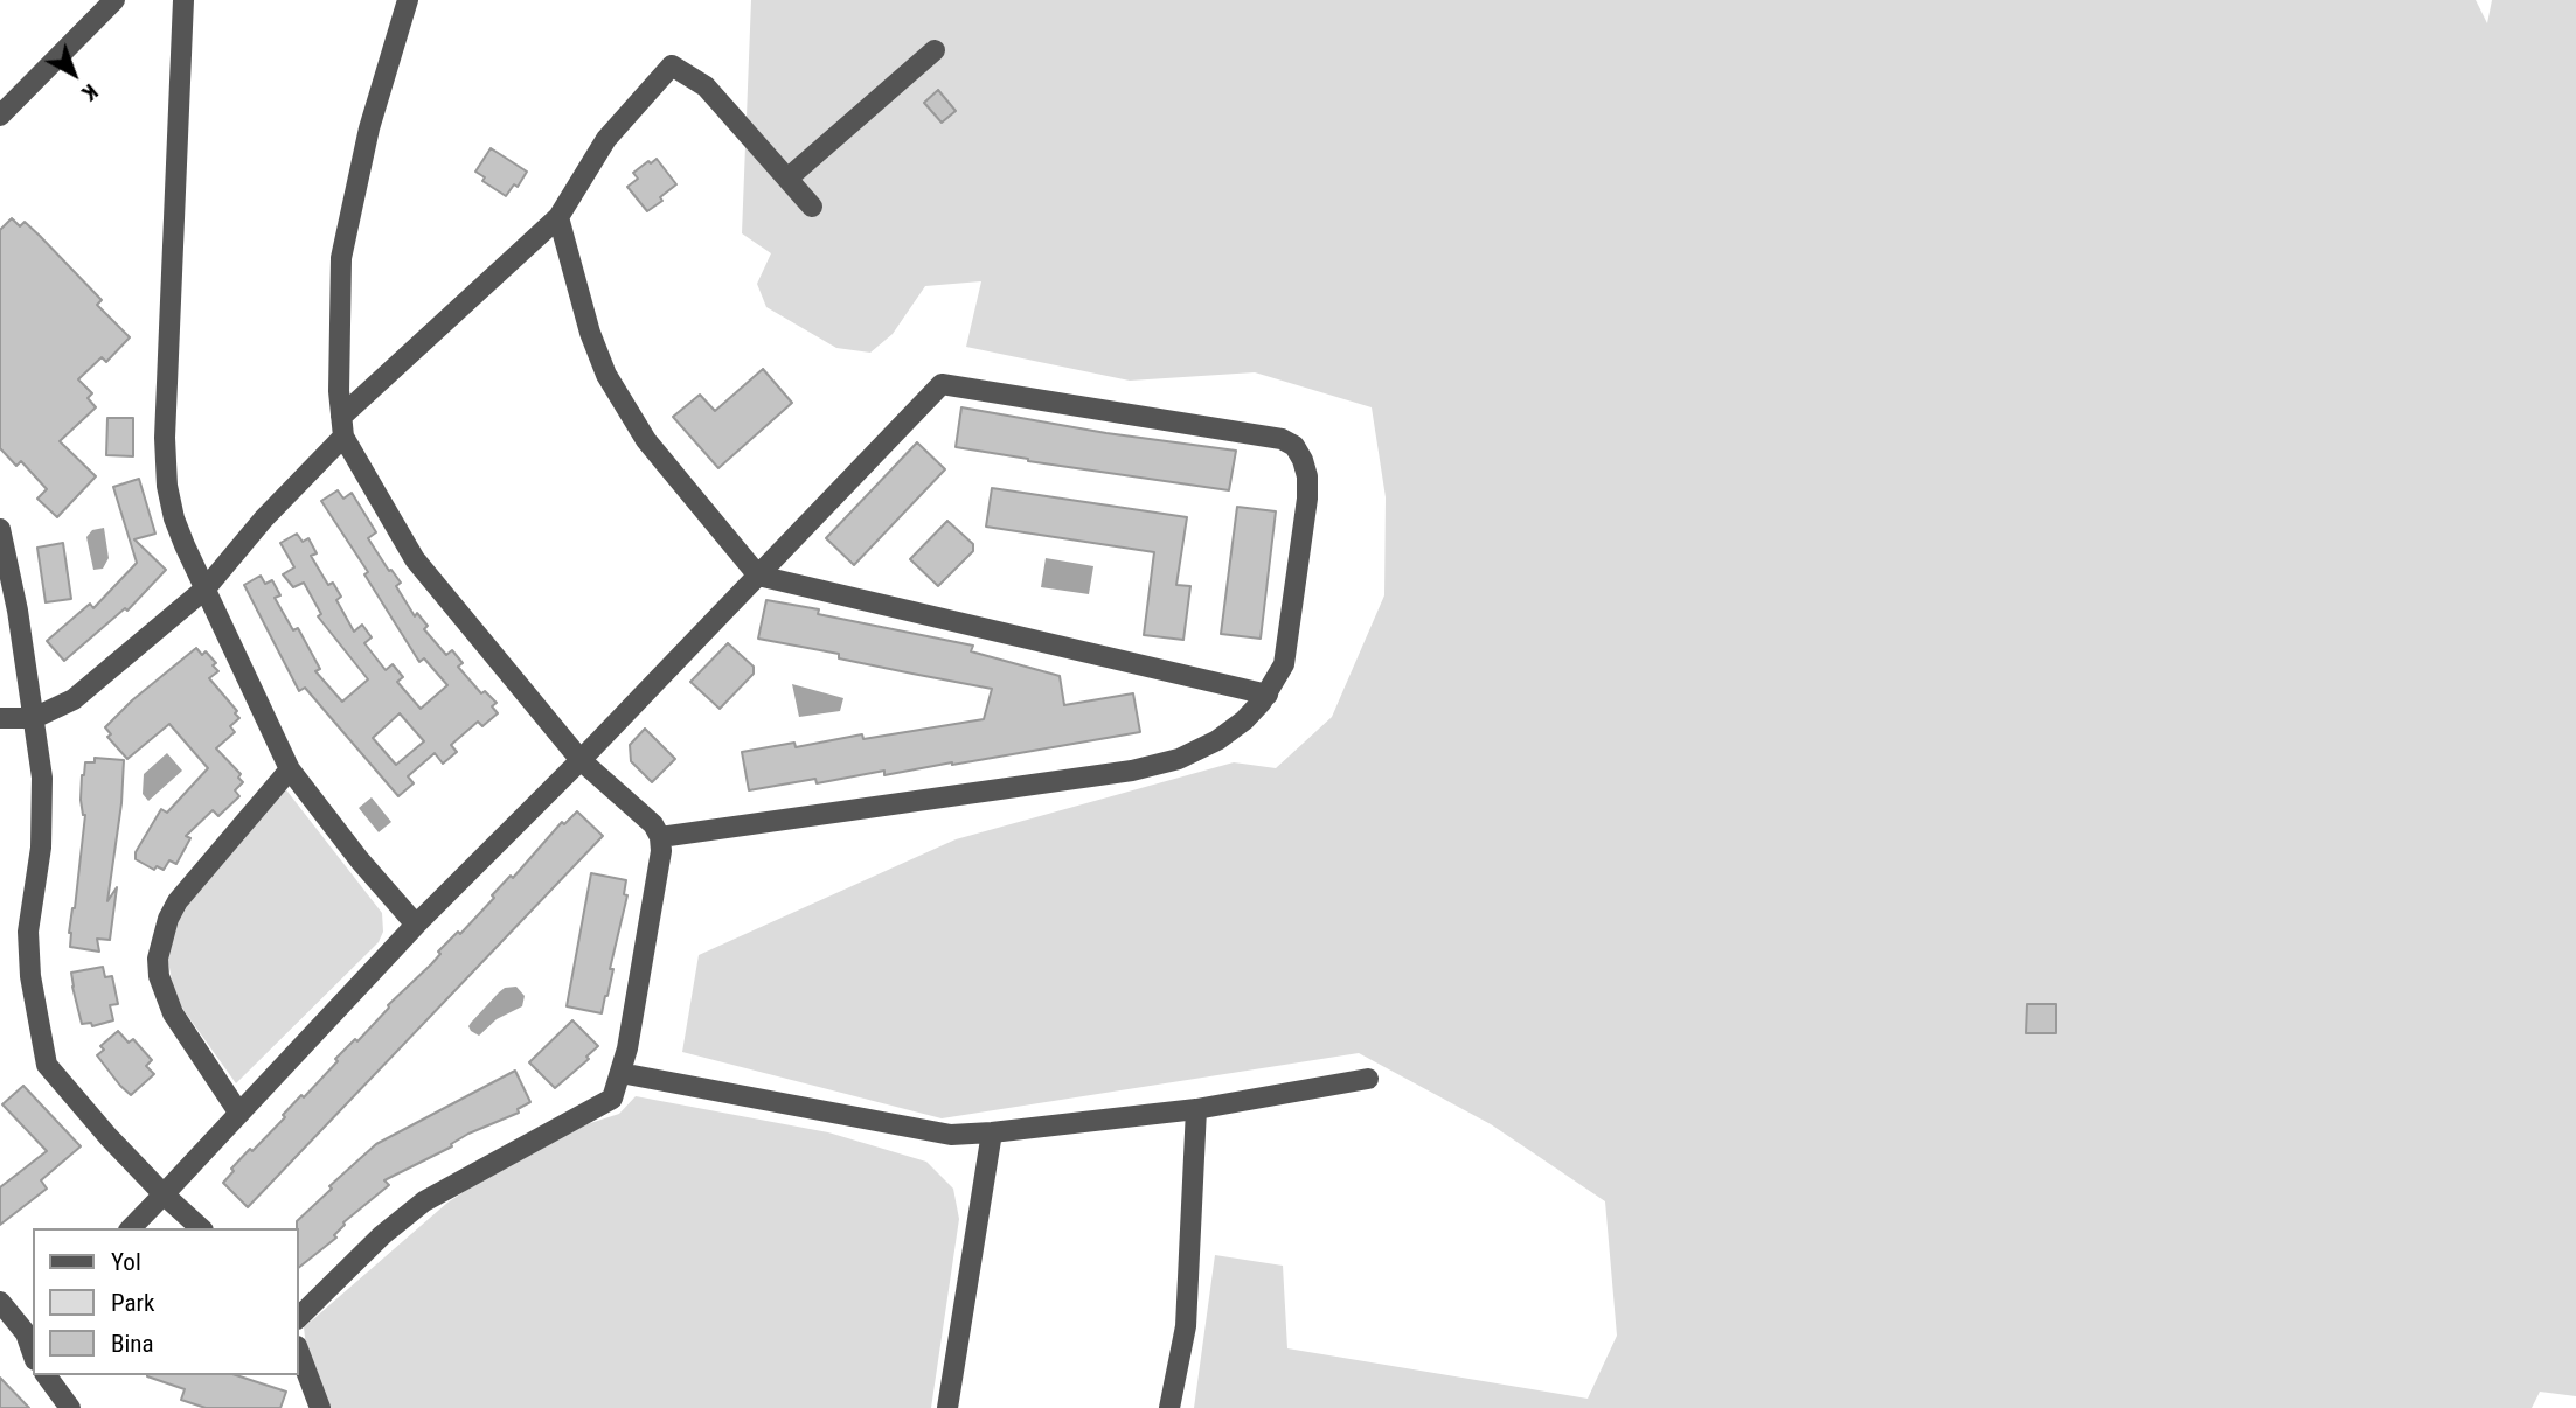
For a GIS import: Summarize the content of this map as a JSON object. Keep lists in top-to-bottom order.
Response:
{
  "legend": ["Yol", "Park", "Bina"],
  "north": "bottom right"
}
